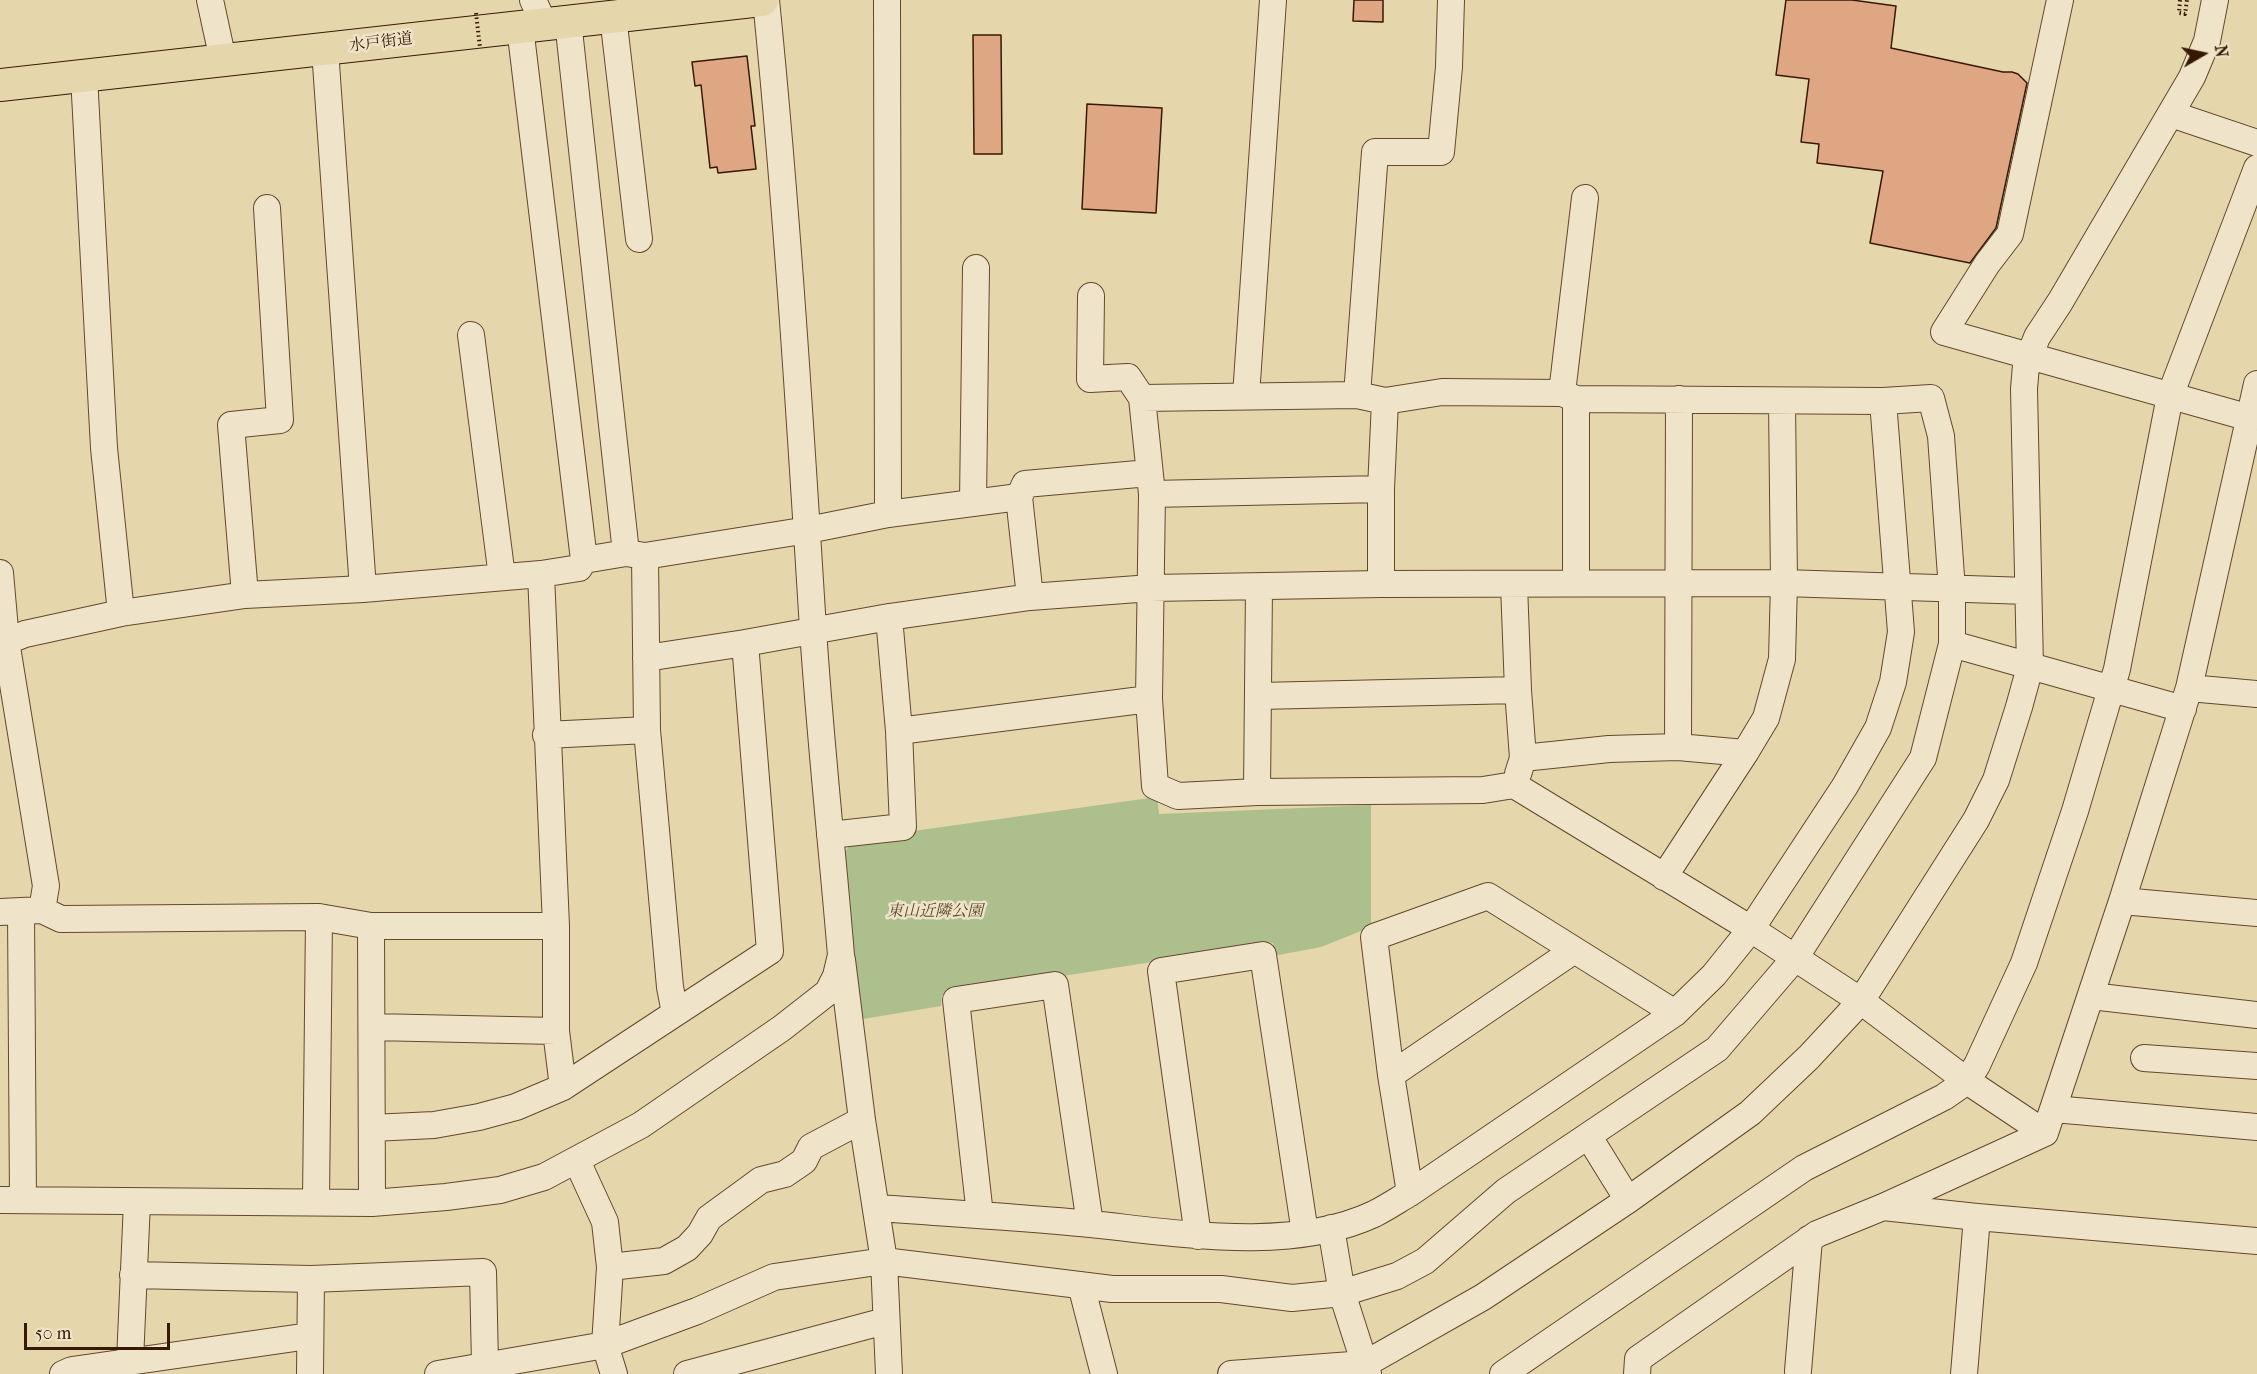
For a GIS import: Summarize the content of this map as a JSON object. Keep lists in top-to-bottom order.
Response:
{
  "streets": {
    "main road": ["水戸街道"]
  },
  "parks": ["東山近隣公園"],
  "scale_bar": "50 m",
  "north": "right"
}
